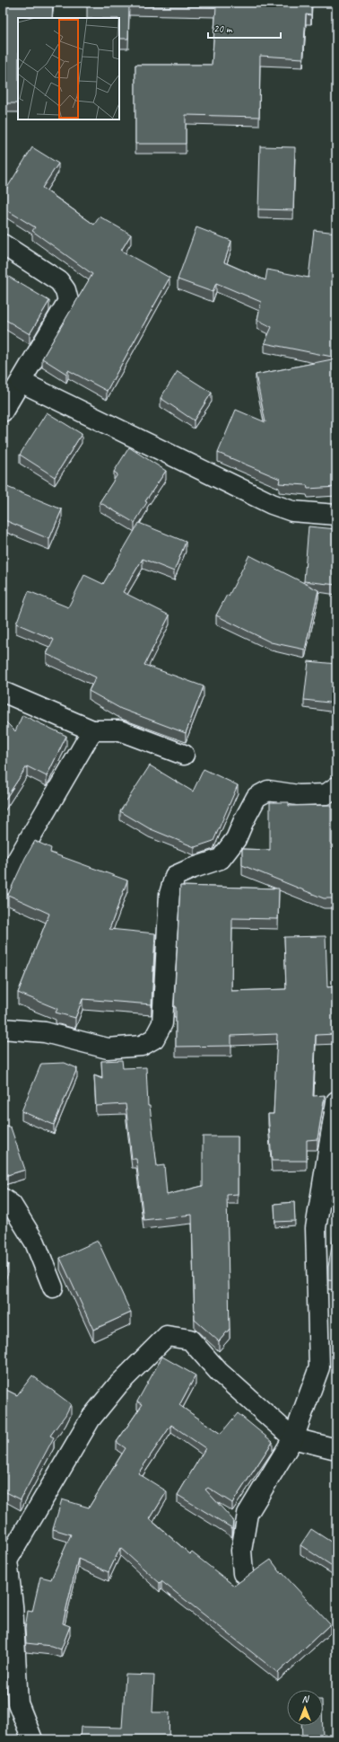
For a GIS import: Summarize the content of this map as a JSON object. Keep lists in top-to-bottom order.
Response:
{
  "scale_bar": "20 m",
  "north": "top"
}
